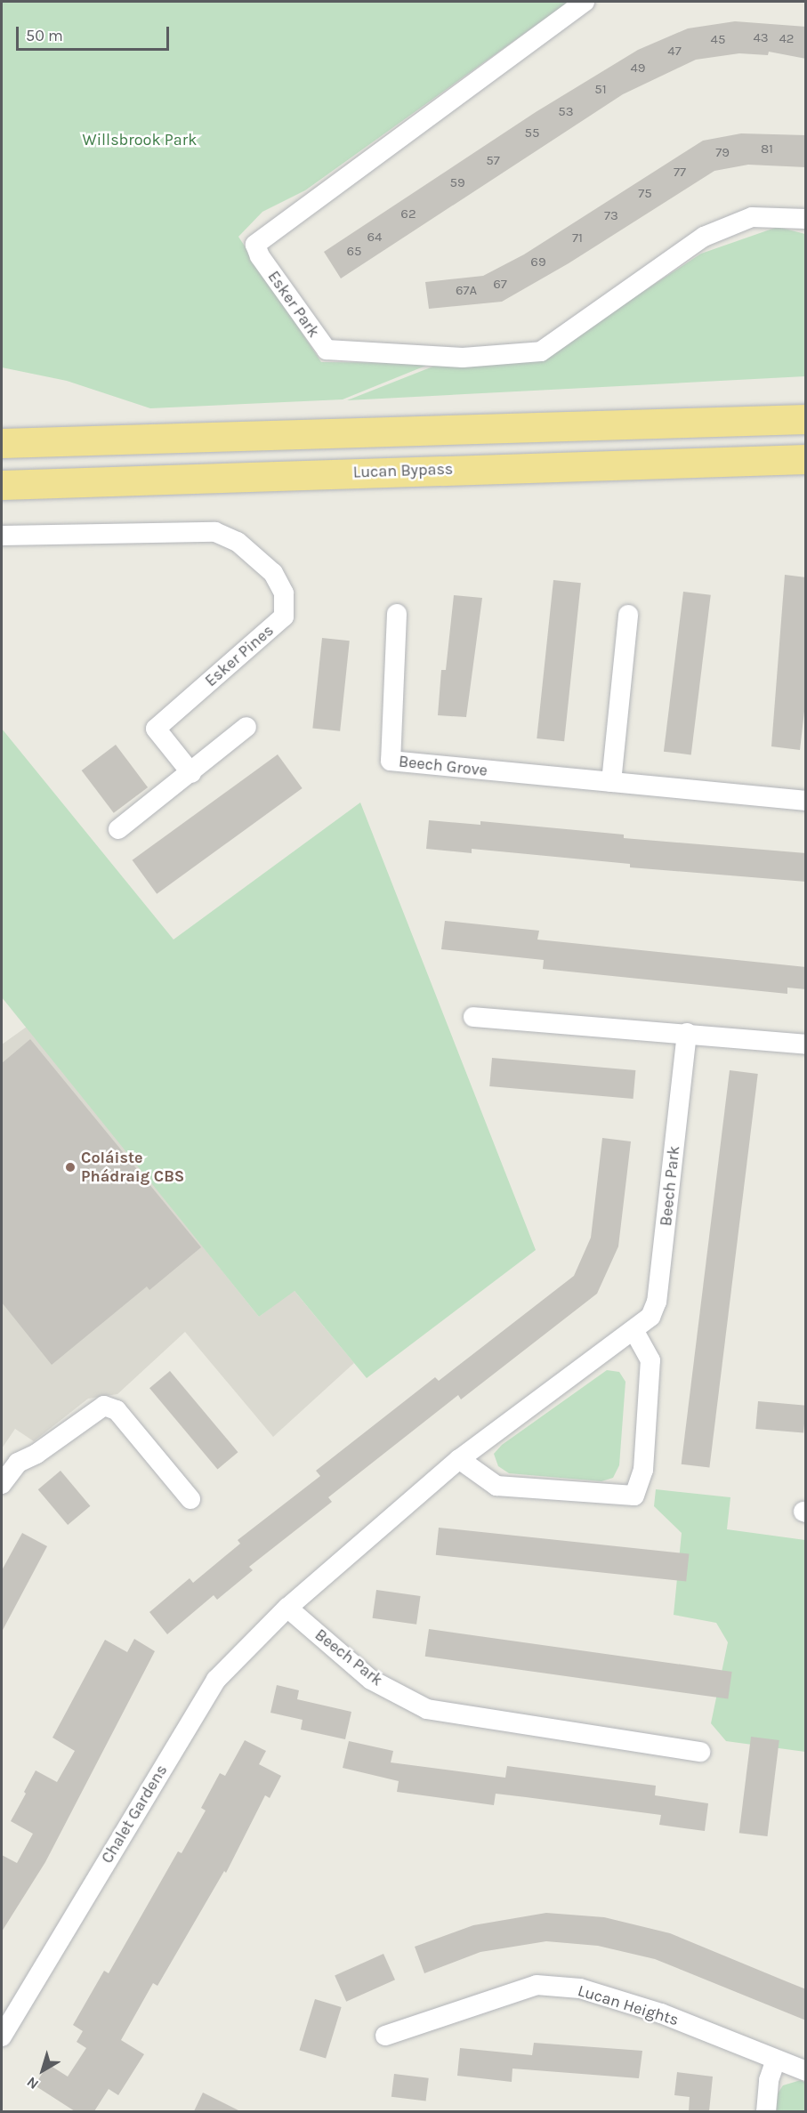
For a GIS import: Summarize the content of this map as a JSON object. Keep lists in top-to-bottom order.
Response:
{
  "streets": {
    "highway": ["Lucan Bypass"],
    "street": [
      "Esker Park",
      "Esker Pines",
      "Beech Grove",
      "Beech Park",
      "Chalet Gardens",
      "Lucan Heights"
    ]
  },
  "crossings": [
    ["Beech Park", "Chalet Gardens"]
  ],
  "parks": ["Willsbrook Park"],
  "places": ["Coláiste Phádraig CBS"],
  "house_numbers": [
    "43",
    "42",
    "45",
    "47",
    "49",
    "51",
    "53",
    "55",
    "81",
    "79",
    "57",
    "77",
    "59",
    "75",
    "62",
    "73",
    "64",
    "71",
    "65",
    "69",
    "67",
    "67A"
  ],
  "scale_bar": "50 m",
  "north": "bottom left"
}
